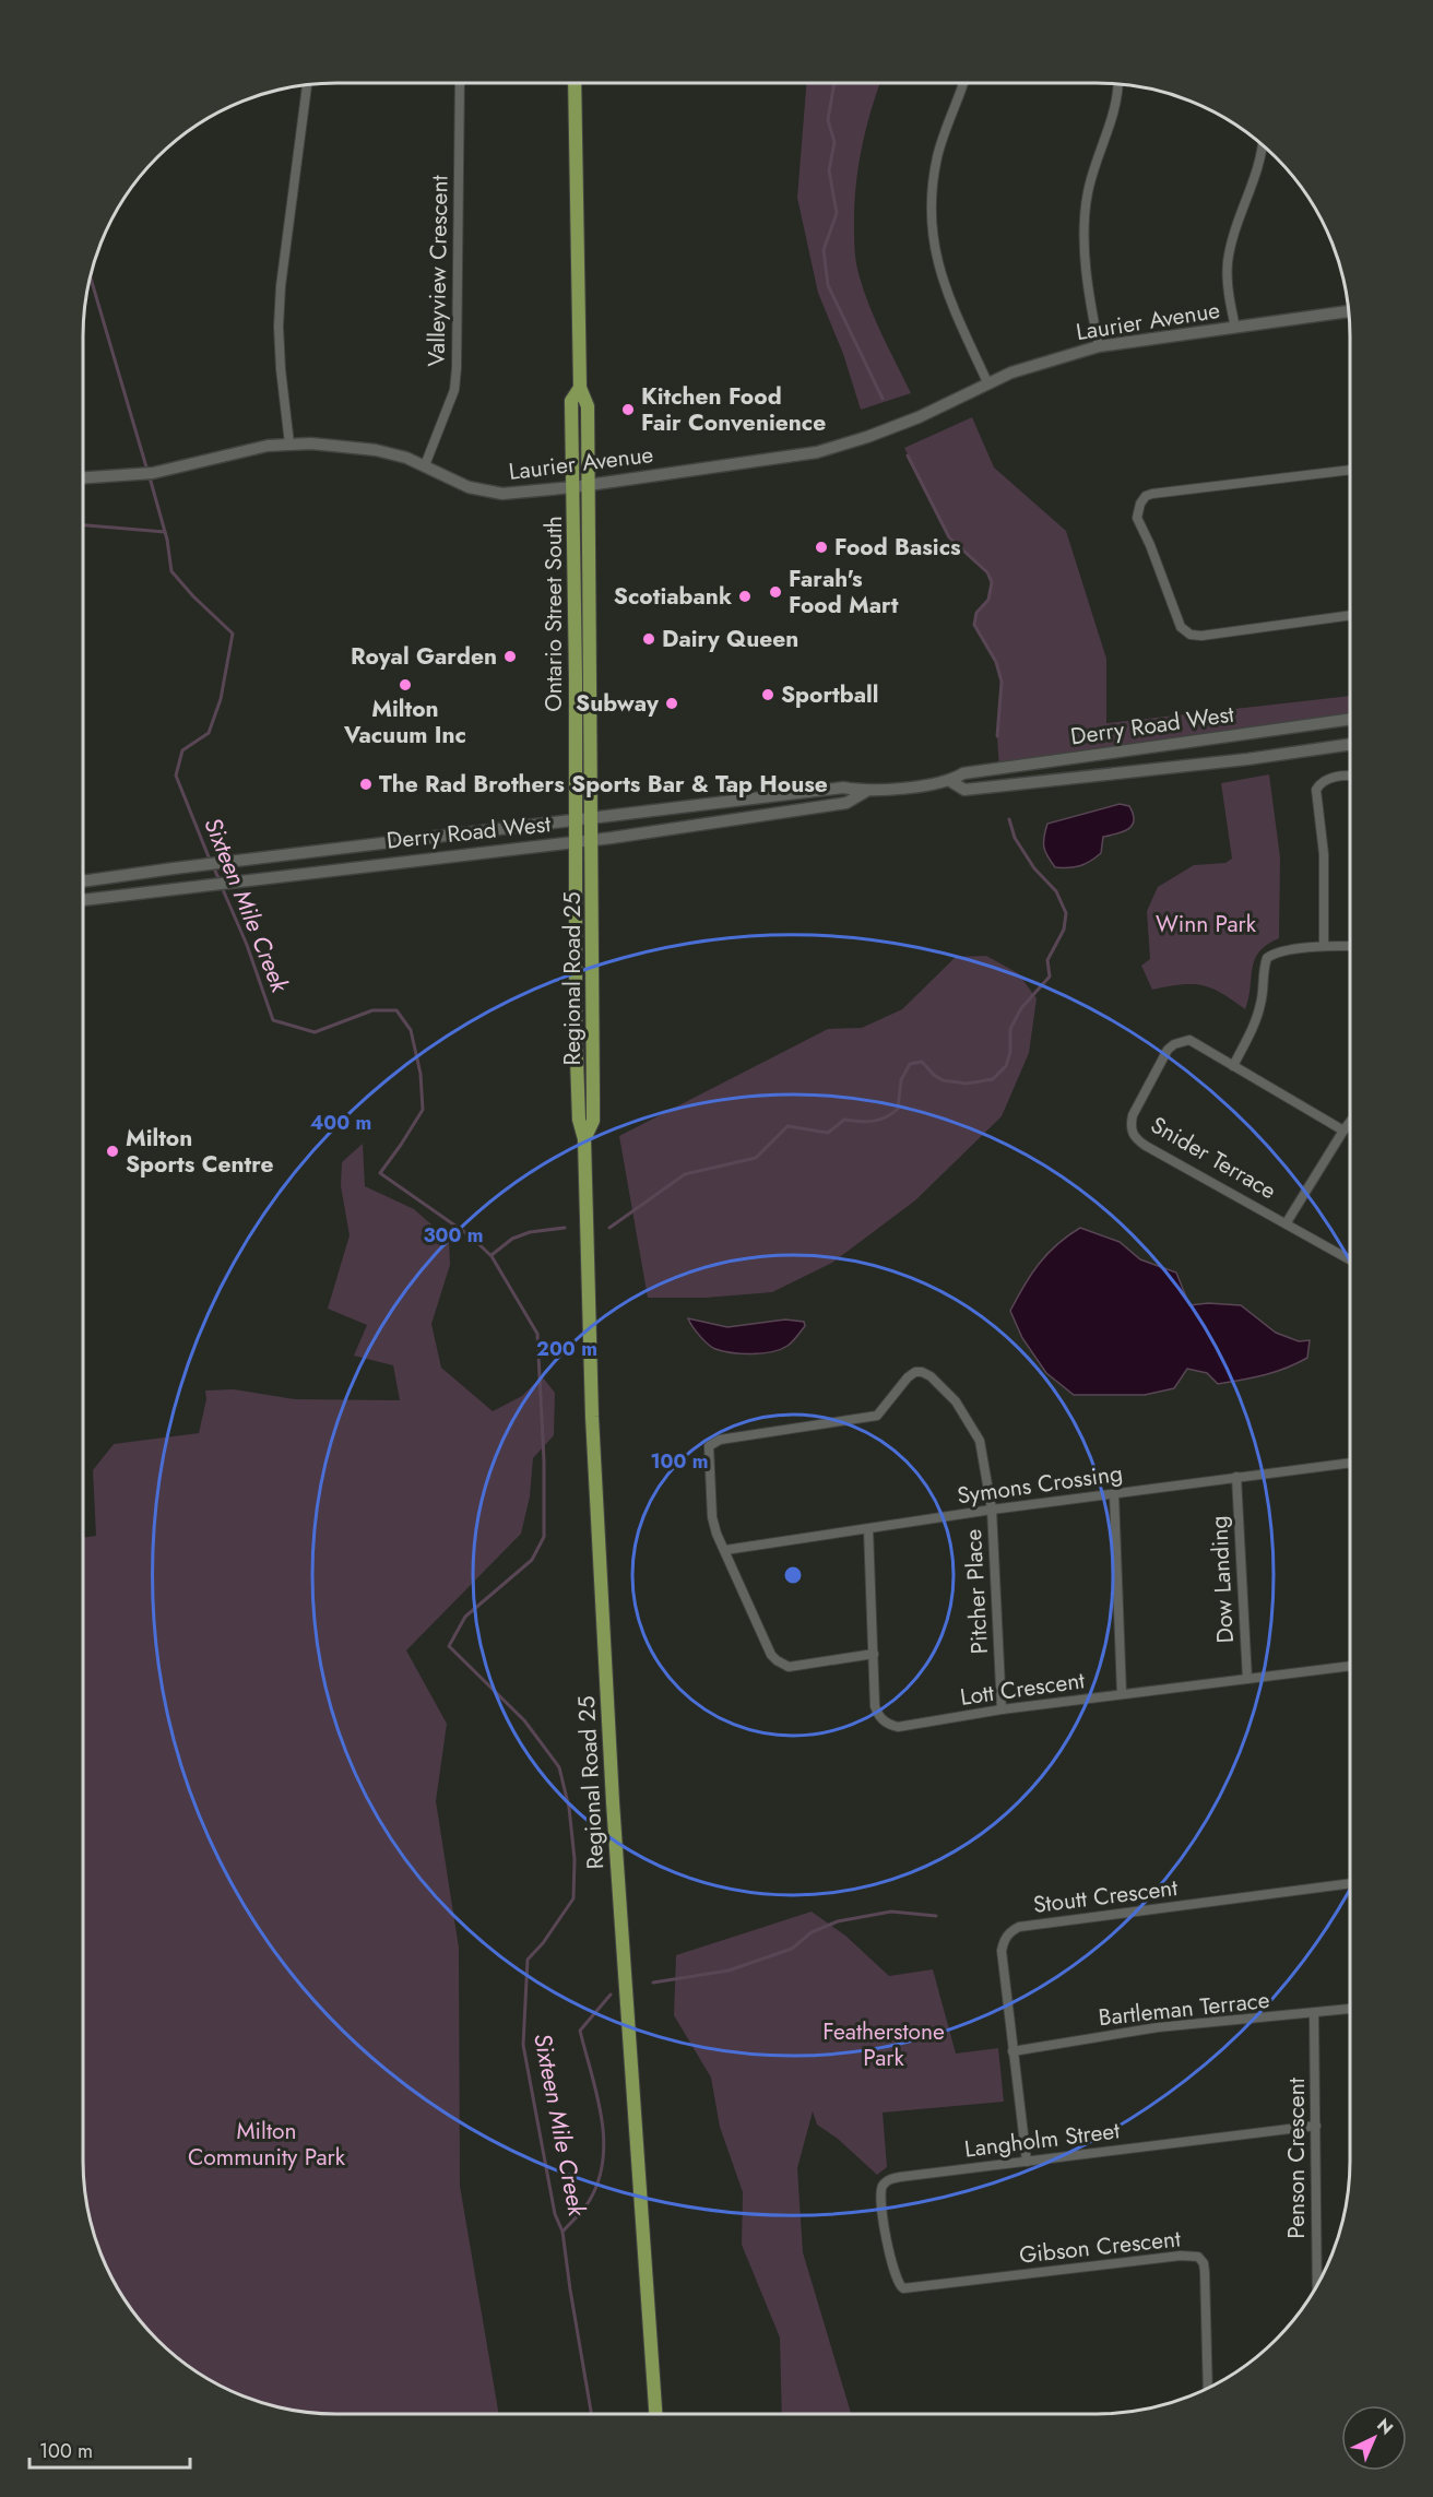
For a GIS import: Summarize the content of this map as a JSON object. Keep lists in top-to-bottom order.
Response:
{
  "streets": {
    "main road": [
      "Laurier Avenue",
      "Ontario Street South",
      "Derry Road West",
      "Regional Road 25"
    ],
    "street": [
      "Valleyview Crescent",
      "Snider Terrace",
      "Symons Crossing",
      "Dow Landing",
      "Pitcher Place",
      "Lott Crescent",
      "Stoutt Crescent",
      "Bartleman Terrace",
      "Langholm Street",
      "Penson Crescent",
      "Gibson Crescent"
    ]
  },
  "crossings": [
    ["Valleyview Crescent", "Laurier Avenue"],
    ["Laurier Avenue", "Ontario Street South"],
    ["Ontario Street South", "Derry Road West"],
    ["Ontario Street South", "Regional Road 25"],
    ["Derry Road West", "Regional Road 25"],
    ["Symons Crossing", "Dow Landing"],
    ["Symons Crossing", "Pitcher Place"],
    ["Symons Crossing", "Lott Crescent"],
    ["Dow Landing", "Lott Crescent"],
    ["Pitcher Place", "Lott Crescent"],
    ["Stoutt Crescent", "Bartleman Terrace"],
    ["Stoutt Crescent", "Langholm Street"],
    ["Bartleman Terrace", "Penson Crescent"],
    ["Langholm Street", "Penson Crescent"],
    ["Langholm Street", "Gibson Crescent"]
  ],
  "water": ["Sixteen Mile Creek"],
  "parks": ["Winn Park", "Featherstone Park", "Milton Community Park"],
  "places": [
    "Kitchen Food Fair Convenience",
    "Food Basics",
    "Farah's Food Mart",
    "Scotiabank",
    "Dairy Queen",
    "Royal Garden",
    "Milton Vacuum Inc",
    "Sportball",
    "Subway",
    "The Rad Brothers Sports Bar & Tap House",
    "Milton Sports Centre"
  ],
  "scale_bar": "100 m",
  "north": "top right",
  "rings": [
    "400 m",
    "300 m",
    "200 m",
    "100 m"
  ]
}
